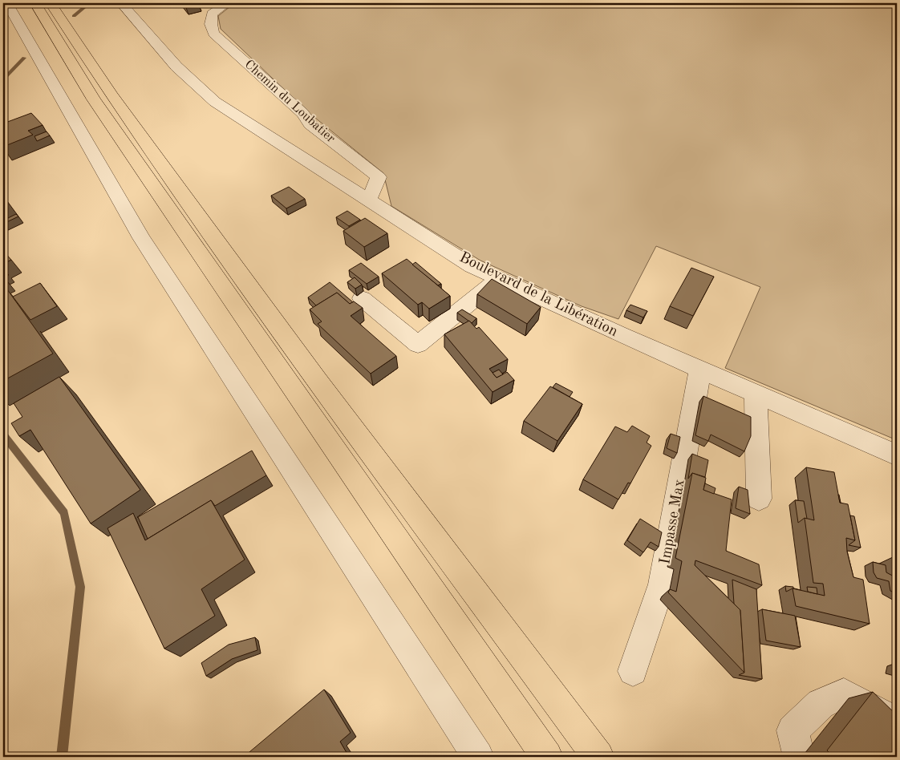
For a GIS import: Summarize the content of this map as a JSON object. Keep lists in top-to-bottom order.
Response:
{
  "streets": {
    "street": ["Chemin du Loubatier", "Boulevard de la Libération", "Impasse Max"]
  },
  "crossings": [
    ["Chemin du Loubatier", "Boulevard de la Libération"],
    ["Boulevard de la Libération", "Impasse Max"]
  ]
}
